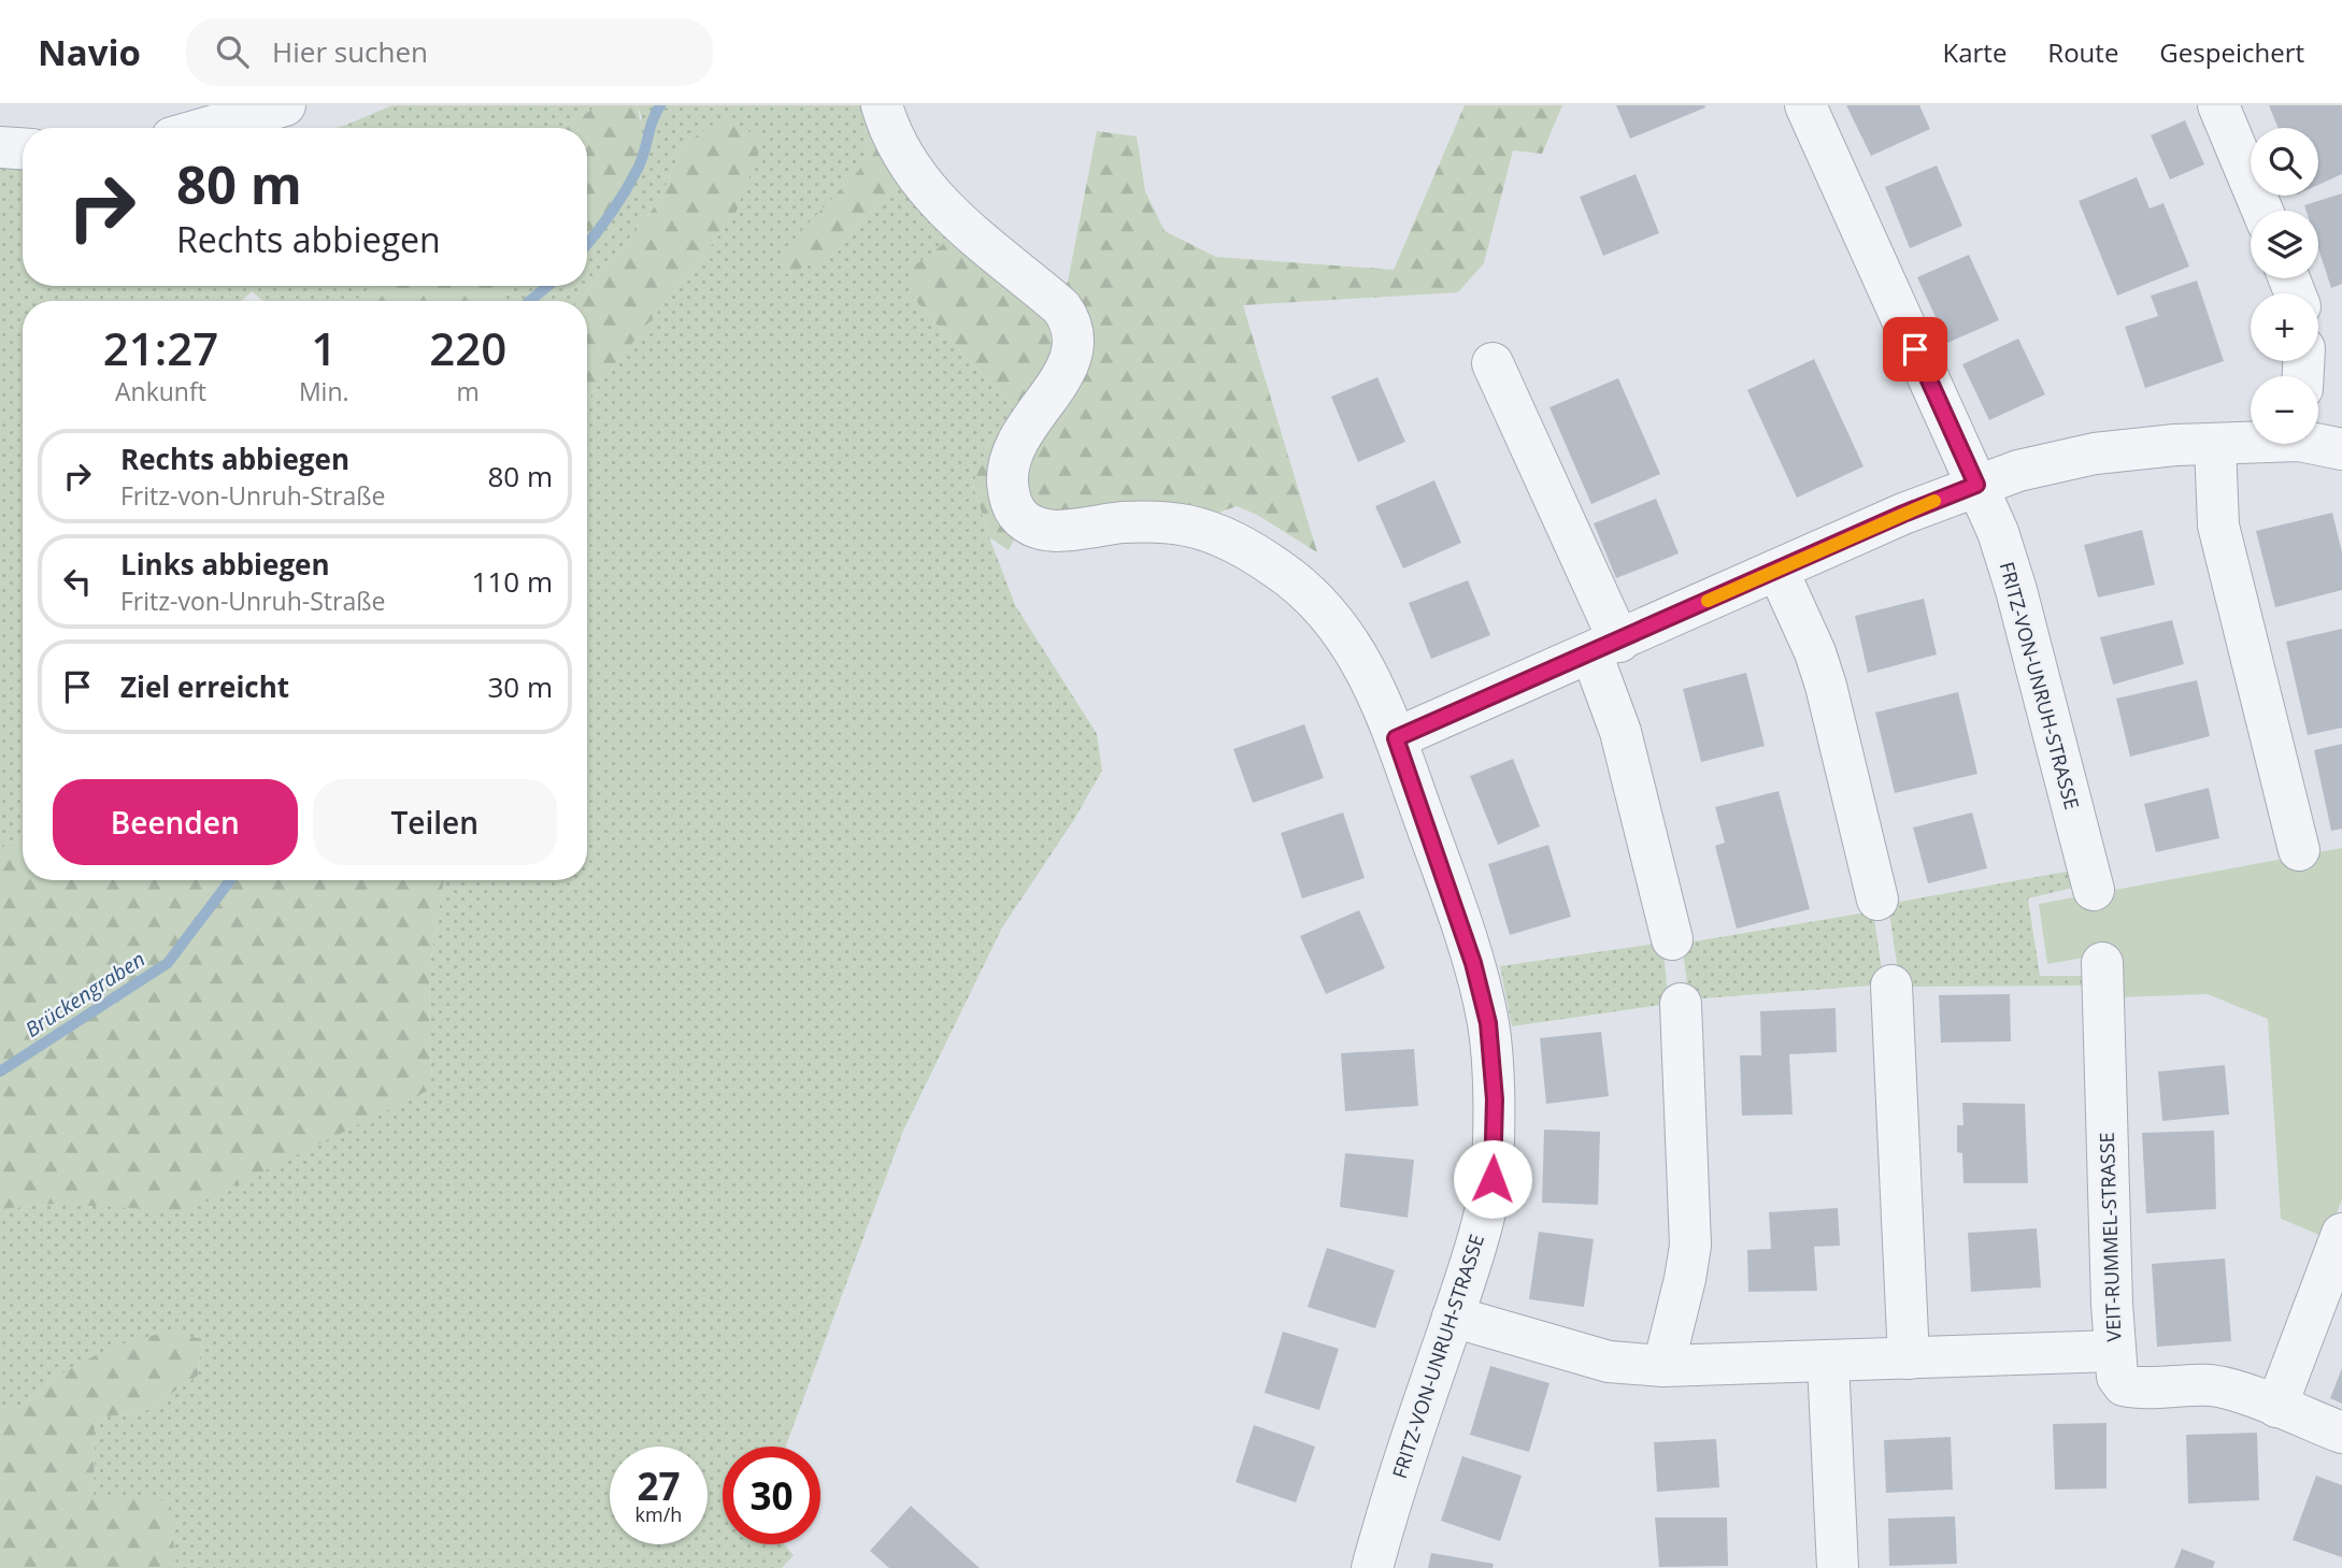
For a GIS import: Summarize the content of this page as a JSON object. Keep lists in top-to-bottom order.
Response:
{
  "streets": {
    "street": ["FRITZ-VON-UNRUH-STRASSE", "VEIT-RUMMEL-STRASSE"]
  },
  "crossings": [
    ["FRITZ-VON-UNRUH-STRASSE", "VEIT-RUMMEL-STRASSE"]
  ],
  "water": ["Brückengraben"],
  "page": {
    "header": "Navio",
    "search": "Hier suchen",
    "nav": ["Karte", "Route", "Gespeichert"],
    "map_buttons": ["+", "−"],
    "turn": ["80 m", "Rechts abbiegen"],
    "eta": [
      "21:27",
      "Ankunft",
      "1",
      "Min.",
      "220",
      "m"
    ],
    "list": [
      {
        "name": "Rechts abbiegen",
        "note": "Fritz-von-Unruh-Straße",
        "value": "80 m"
      },
      {
        "name": "Links abbiegen",
        "note": "Fritz-von-Unruh-Straße",
        "value": "110 m"
      },
      {
        "name": "Ziel erreicht",
        "value": "30 m"
      }
    ],
    "buttons": ["Beenden", "Teilen"],
    "speed": "27 km/h",
    "limit": "30"
  }
}
